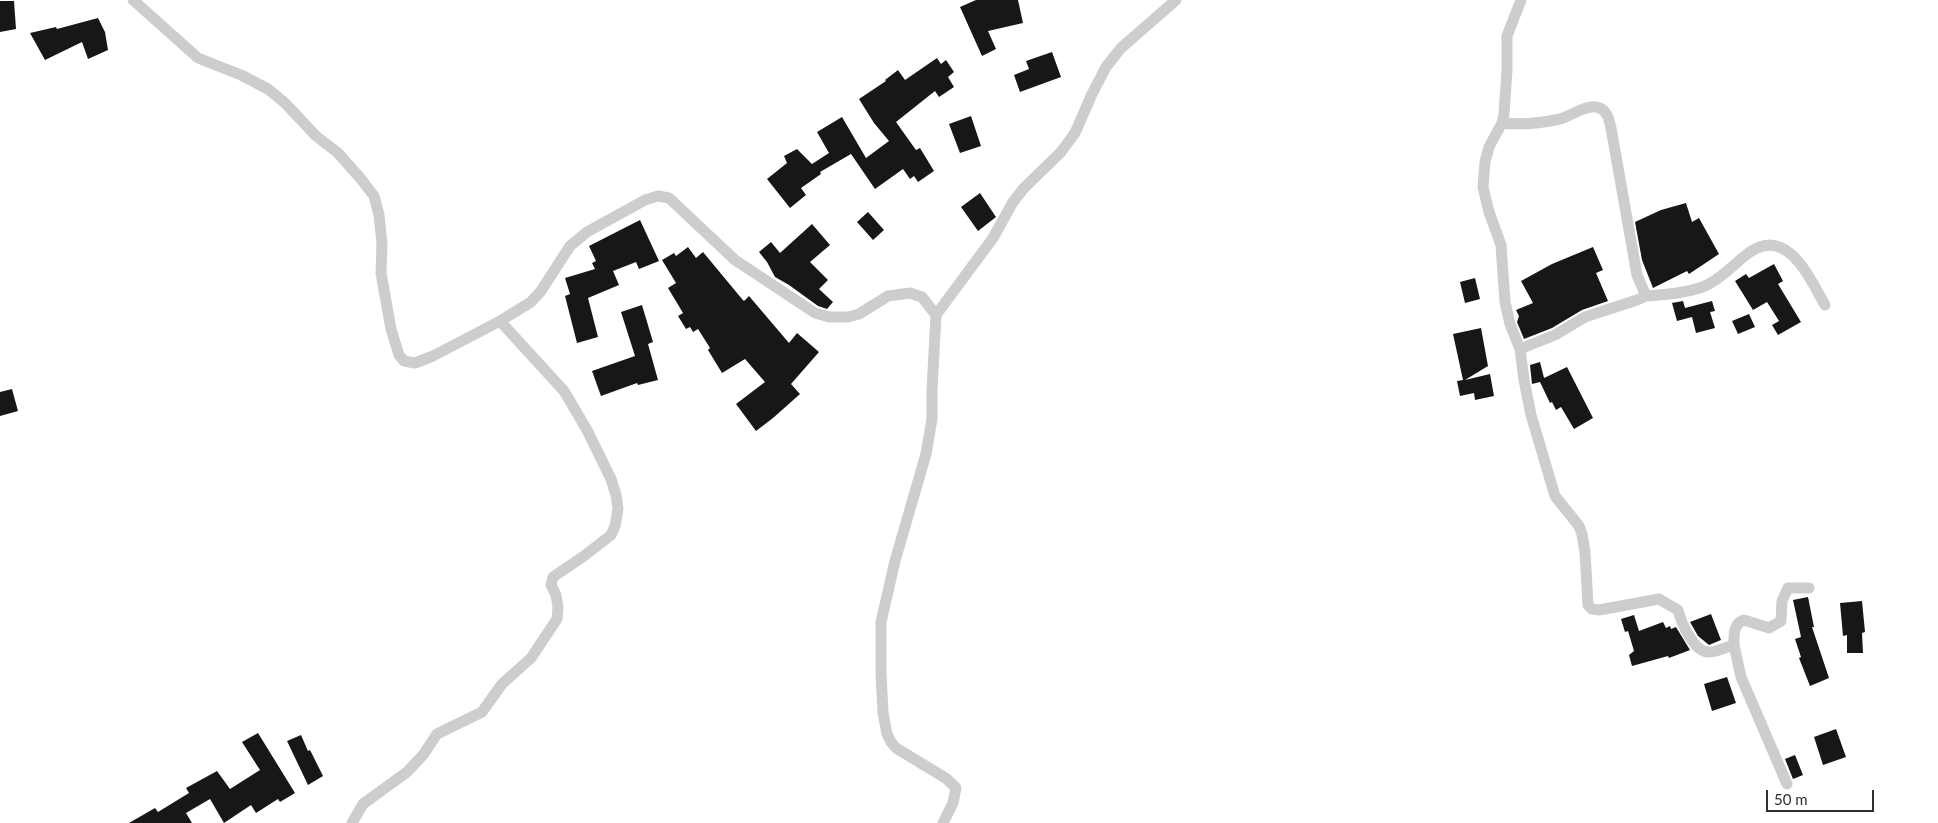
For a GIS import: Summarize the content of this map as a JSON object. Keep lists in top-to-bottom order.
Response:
{
  "scale_bar": "50 m"
}
